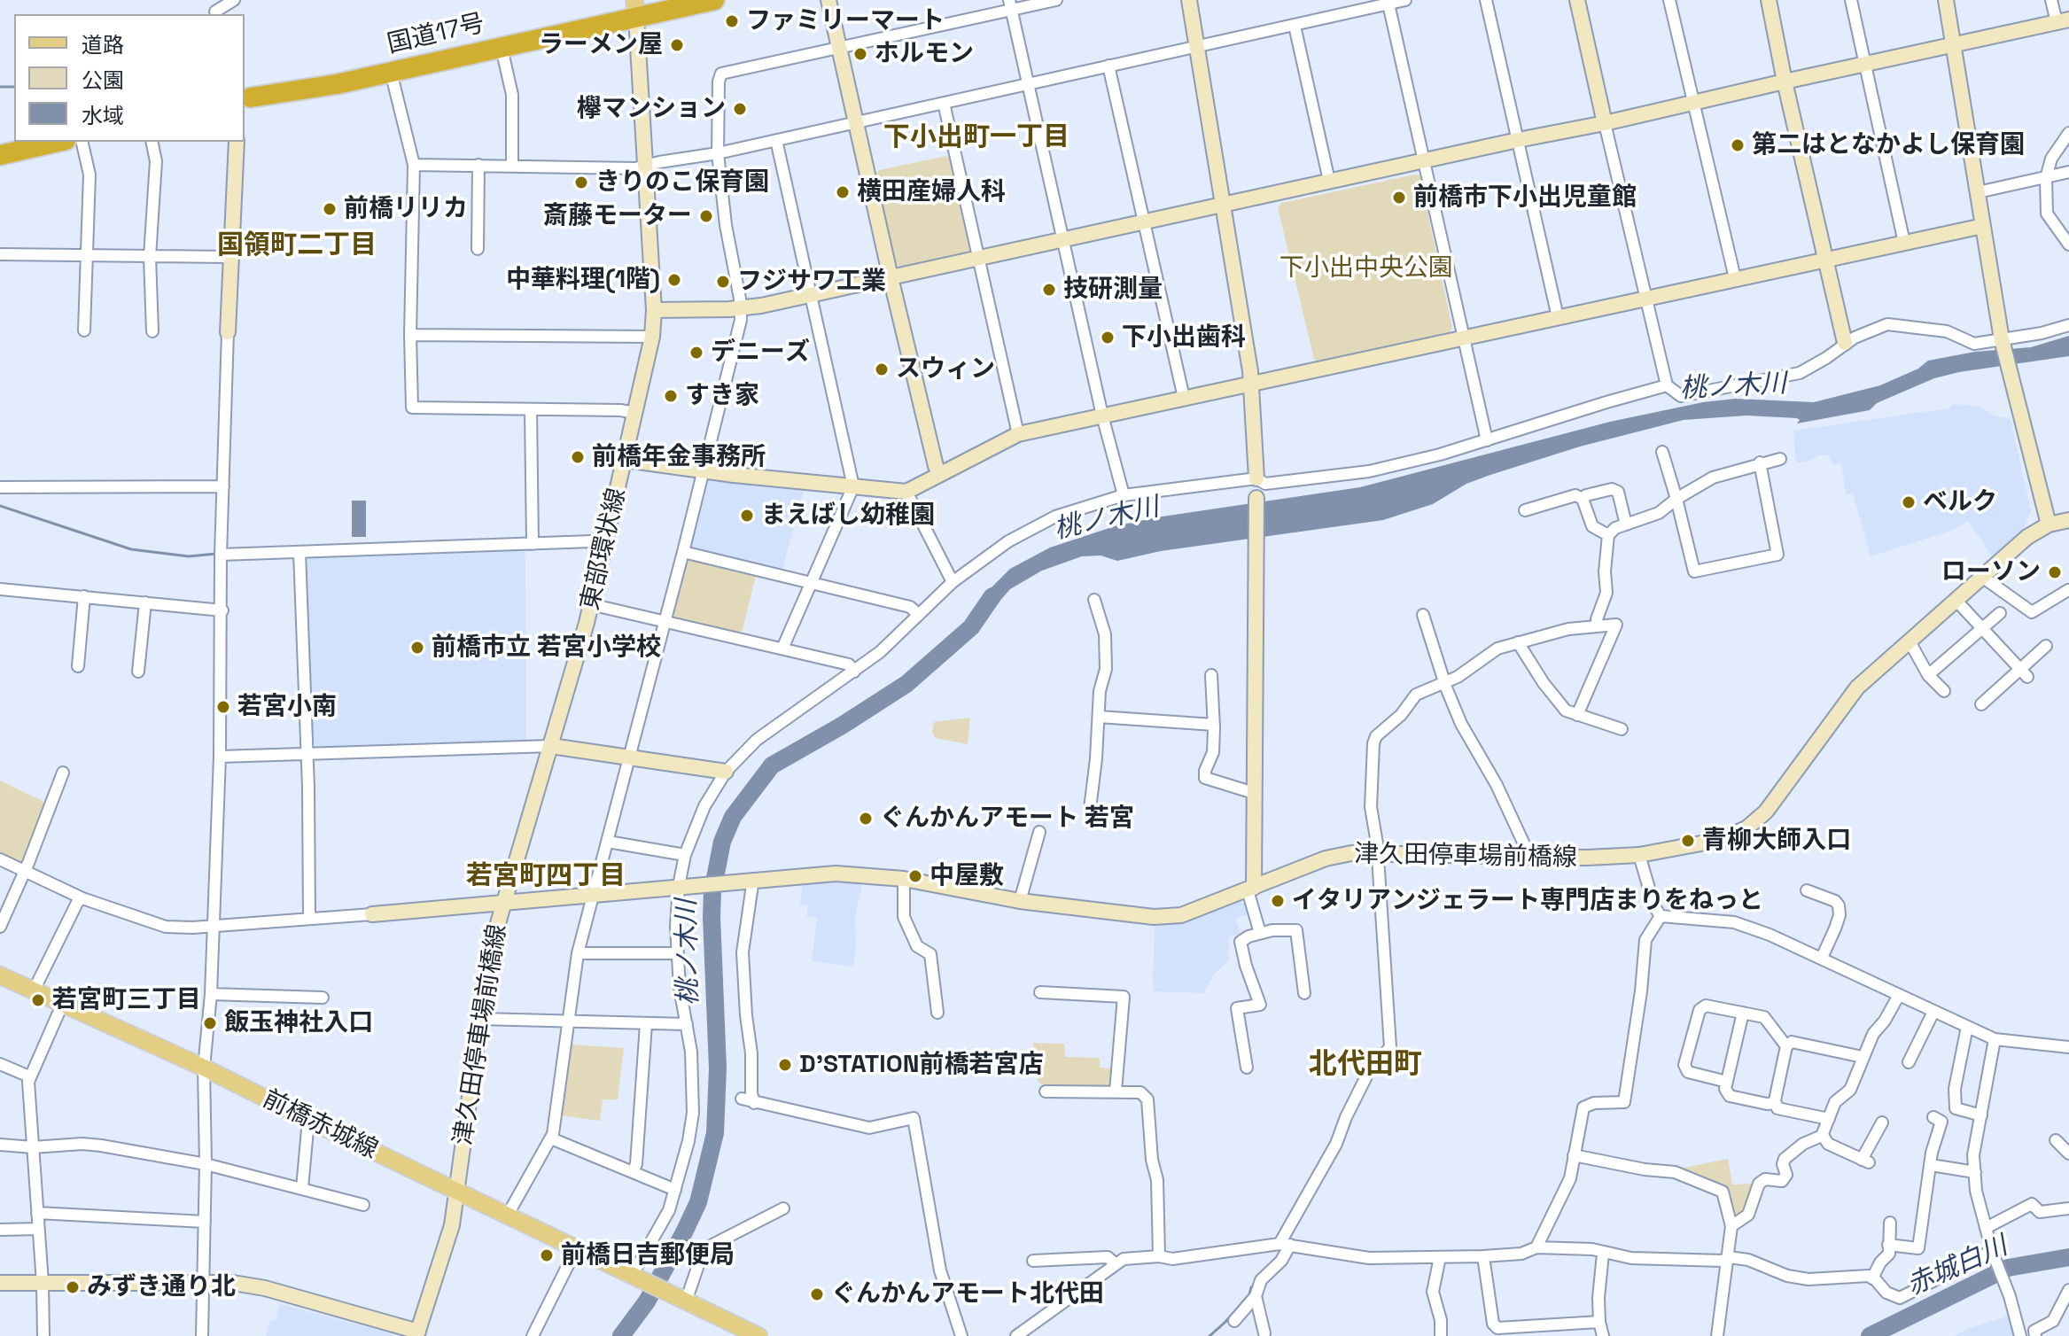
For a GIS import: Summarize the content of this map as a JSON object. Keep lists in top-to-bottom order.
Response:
{
  "streets": {
    "highway": ["国道17号"],
    "main road": ["前橋赤城線"],
    "street": ["東部環状線", "津久田停車場前橋線"]
  },
  "crossings": [
    ["国道17号", "東部環状線"],
    ["東部環状線", "津久田停車場前橋線"],
    ["津久田停車場前橋線", "前橋赤城線"]
  ],
  "districts": [
    "下小出町一丁目",
    "国領町二丁目",
    "若宮町四丁目",
    "北代田町"
  ],
  "water": ["桃ノ木川", "赤城白川"],
  "parks": ["下小出中央公園"],
  "places": [
    "ファミリーマート",
    "ラーメン屋",
    "ホルモン",
    "欅マンション",
    "第二はとなかよし保育園",
    "きりのこ保育園",
    "横田産婦人科",
    "前橋市下小出児童館",
    "前橋リリカ",
    "斎藤モーター",
    "中華料理(1階)",
    "フジサワ工業",
    "技研測量",
    "下小出歯科",
    "デニーズ",
    "スウィン",
    "すき家",
    "前橋年金事務所",
    "ベルク",
    "まえばし幼稚園",
    "ローソン",
    "前橋市立 若宮小学校",
    "若宮小南",
    "ぐんかんアモート 若宮",
    "青柳大師入口",
    "中屋敷",
    "イタリアンジェラート専門店まりをねっと",
    "若宮町三丁目",
    "飯玉神社入口",
    "D'STATION前橋若宮店",
    "前橋日吉郵便局",
    "みずき通り北",
    "ぐんかんアモート北代田"
  ],
  "legend": ["道路", "公園", "水域"]
}
